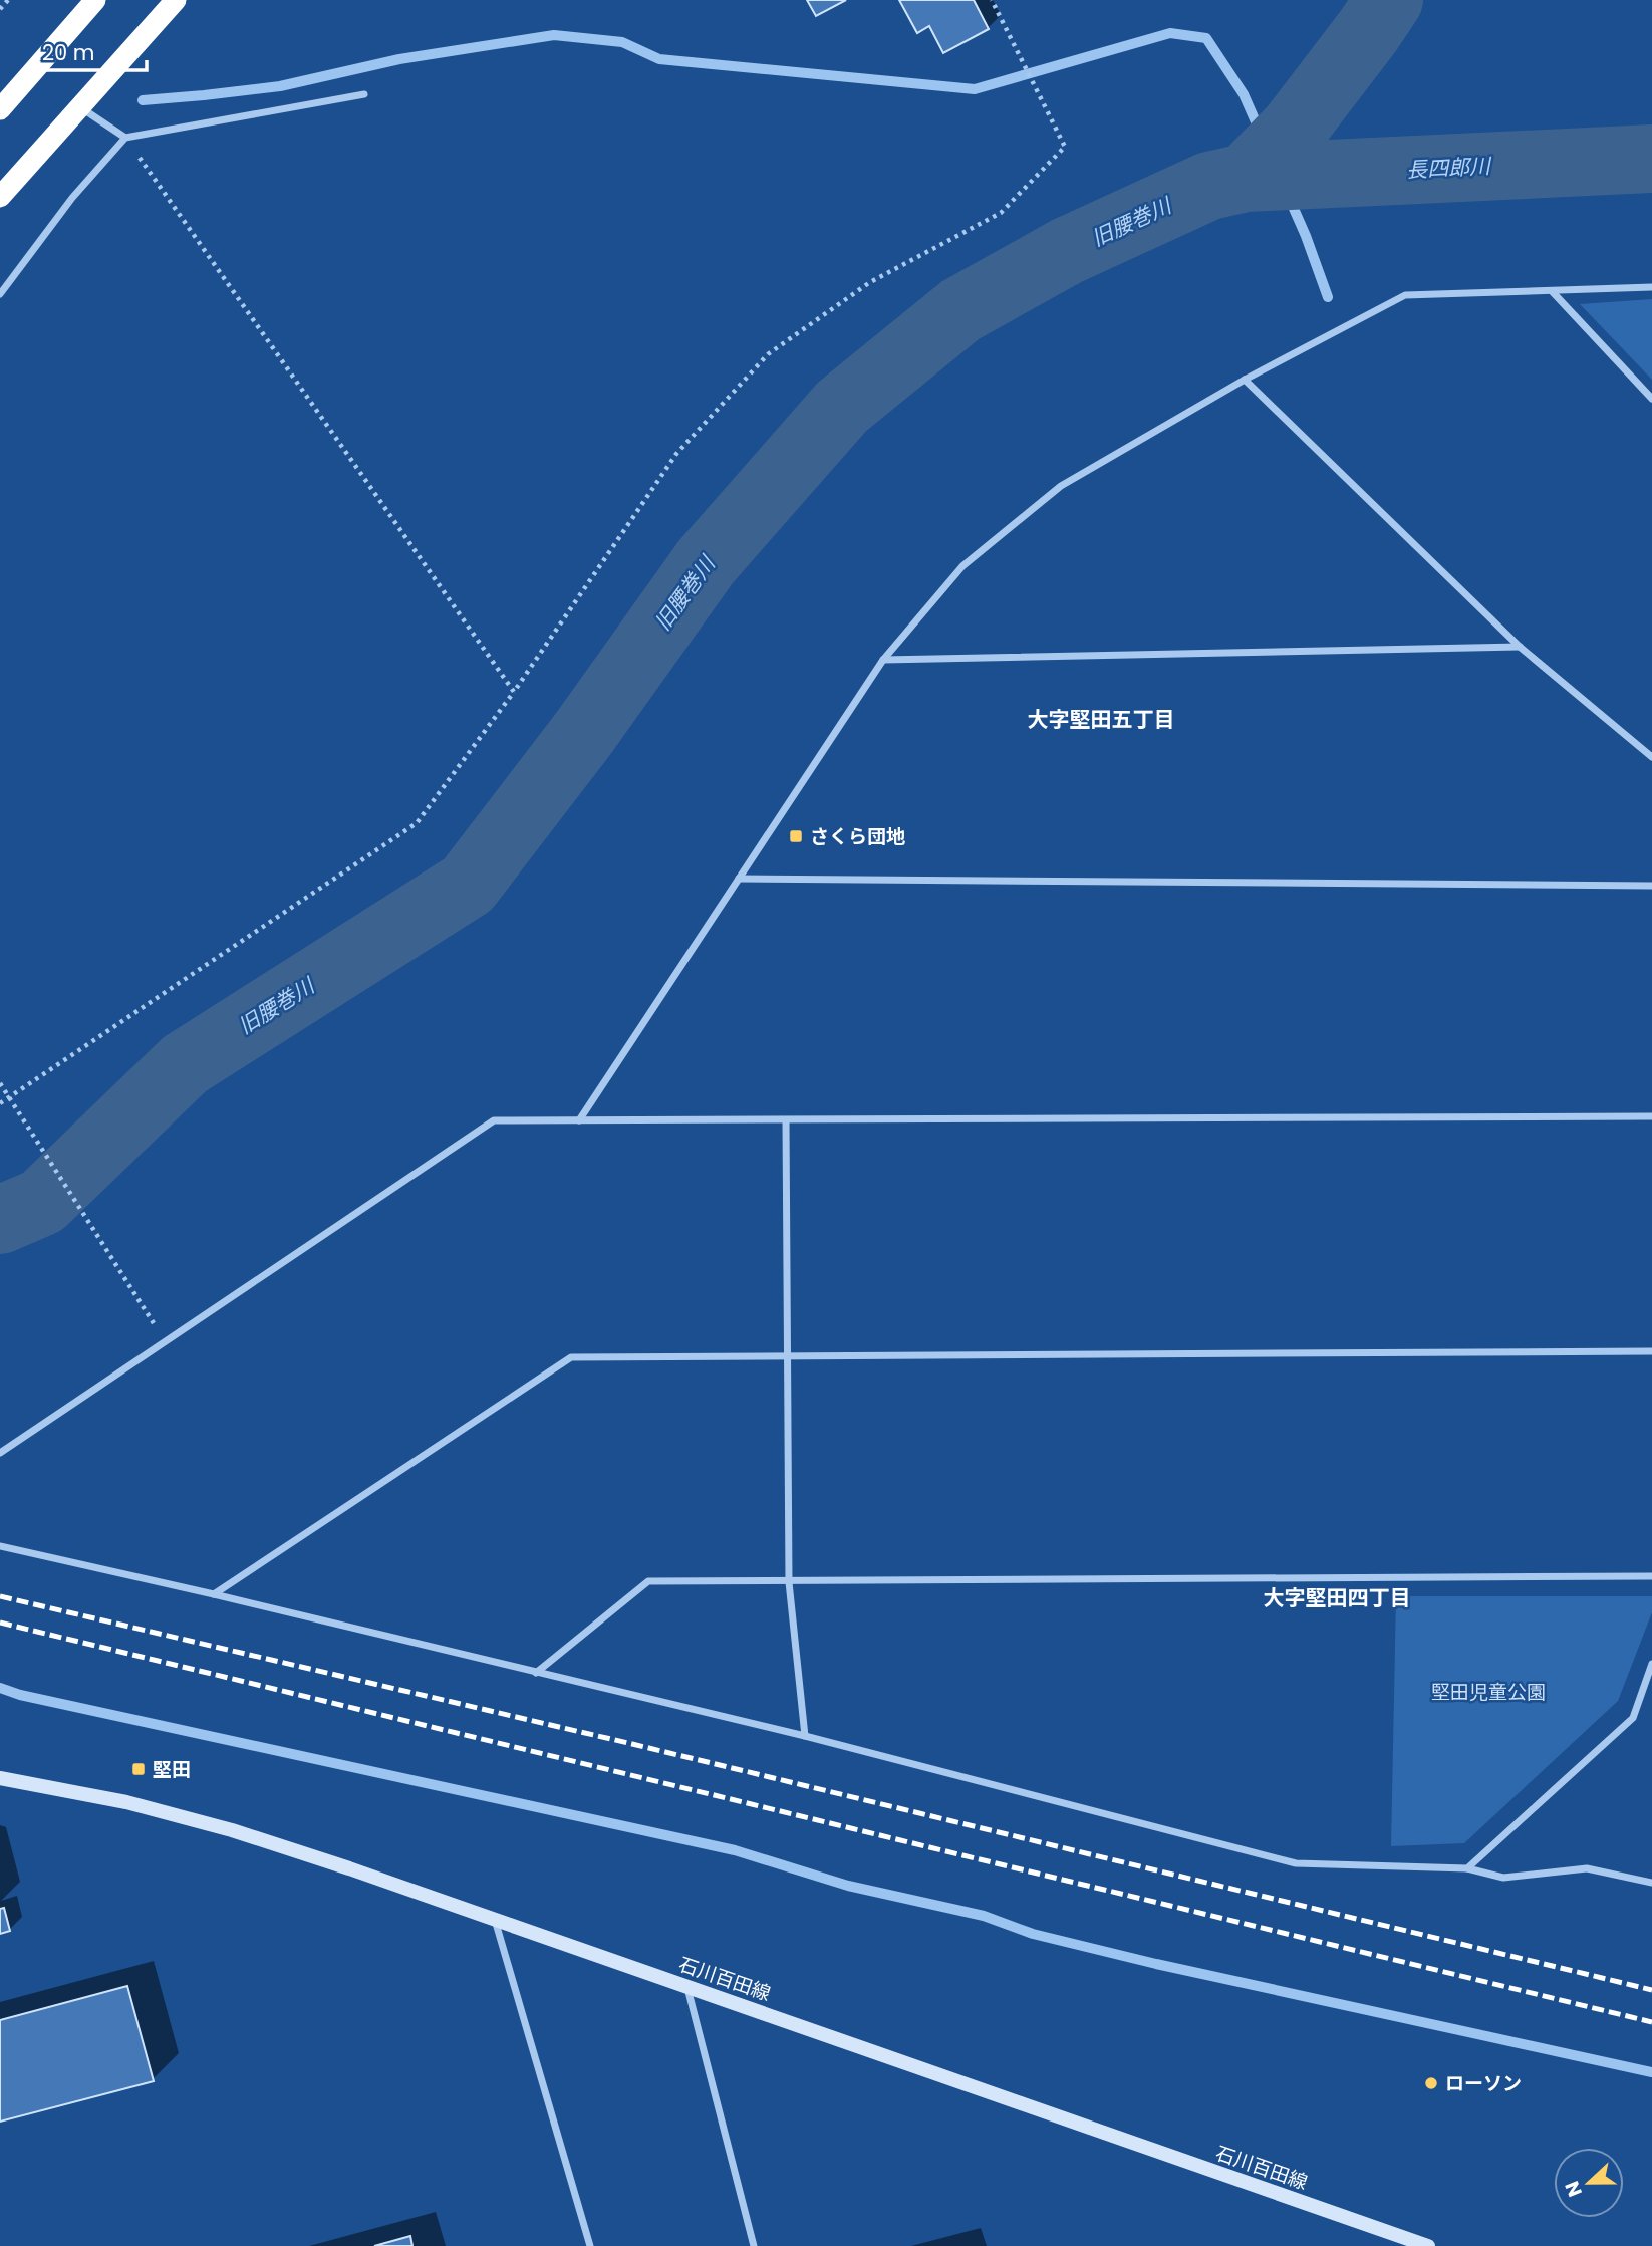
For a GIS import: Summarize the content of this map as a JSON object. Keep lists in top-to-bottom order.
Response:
{
  "streets": {
    "main road": ["石川百田線"]
  },
  "districts": ["大字堅田五丁目", "大字堅田四丁目"],
  "water": ["長四郎川", "旧腰巻川"],
  "parks": ["堅田児童公園"],
  "places": {
    "transit": ["さくら団地", "堅田"],
    "other": ["ローソン"]
  },
  "scale_bar": "20 m",
  "north": "left"
}
